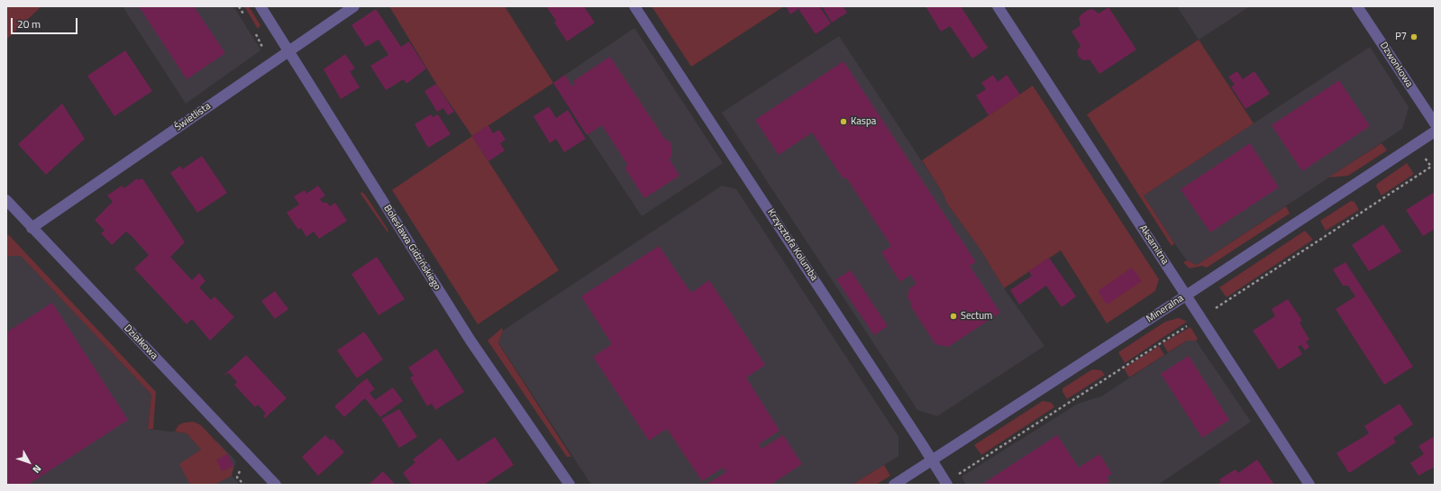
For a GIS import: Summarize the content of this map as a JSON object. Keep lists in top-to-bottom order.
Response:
{
  "streets": {
    "street": [
      "Dzwonkowa",
      "Świetlista",
      "Krzysztofa Kolumba",
      "Aksamitna",
      "Bolesława Gidzińskiego",
      "Mineralna",
      "Działkowa"
    ]
  },
  "crossings": [
    ["Świetlista", "Bolesława Gidzińskiego"],
    ["Świetlista", "Działkowa"],
    ["Krzysztofa Kolumba", "Mineralna"],
    ["Aksamitna", "Mineralna"]
  ],
  "places": ["P7", "Kaspa", "Sectum"],
  "scale_bar": "20 m",
  "north": "bottom right"
}
